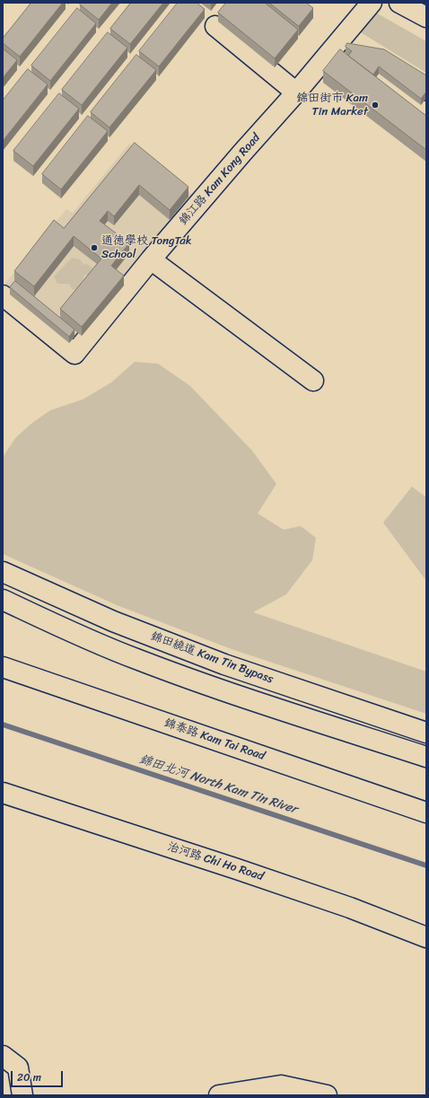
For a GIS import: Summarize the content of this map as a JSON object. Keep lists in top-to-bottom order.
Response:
{
  "streets": {
    "street": [
      "錦江路 Kam Kong Road",
      "錦田繞道 Kam Tin Bypass",
      "錦泰路 Kam Tai Road",
      "治河路 Chi Ho Road"
    ]
  },
  "water": ["錦田北河 North Kam Tin River"],
  "places": ["錦田街市 Kam Tin Market", "通德學校 TongTak School"],
  "scale_bar": "20 m"
}
